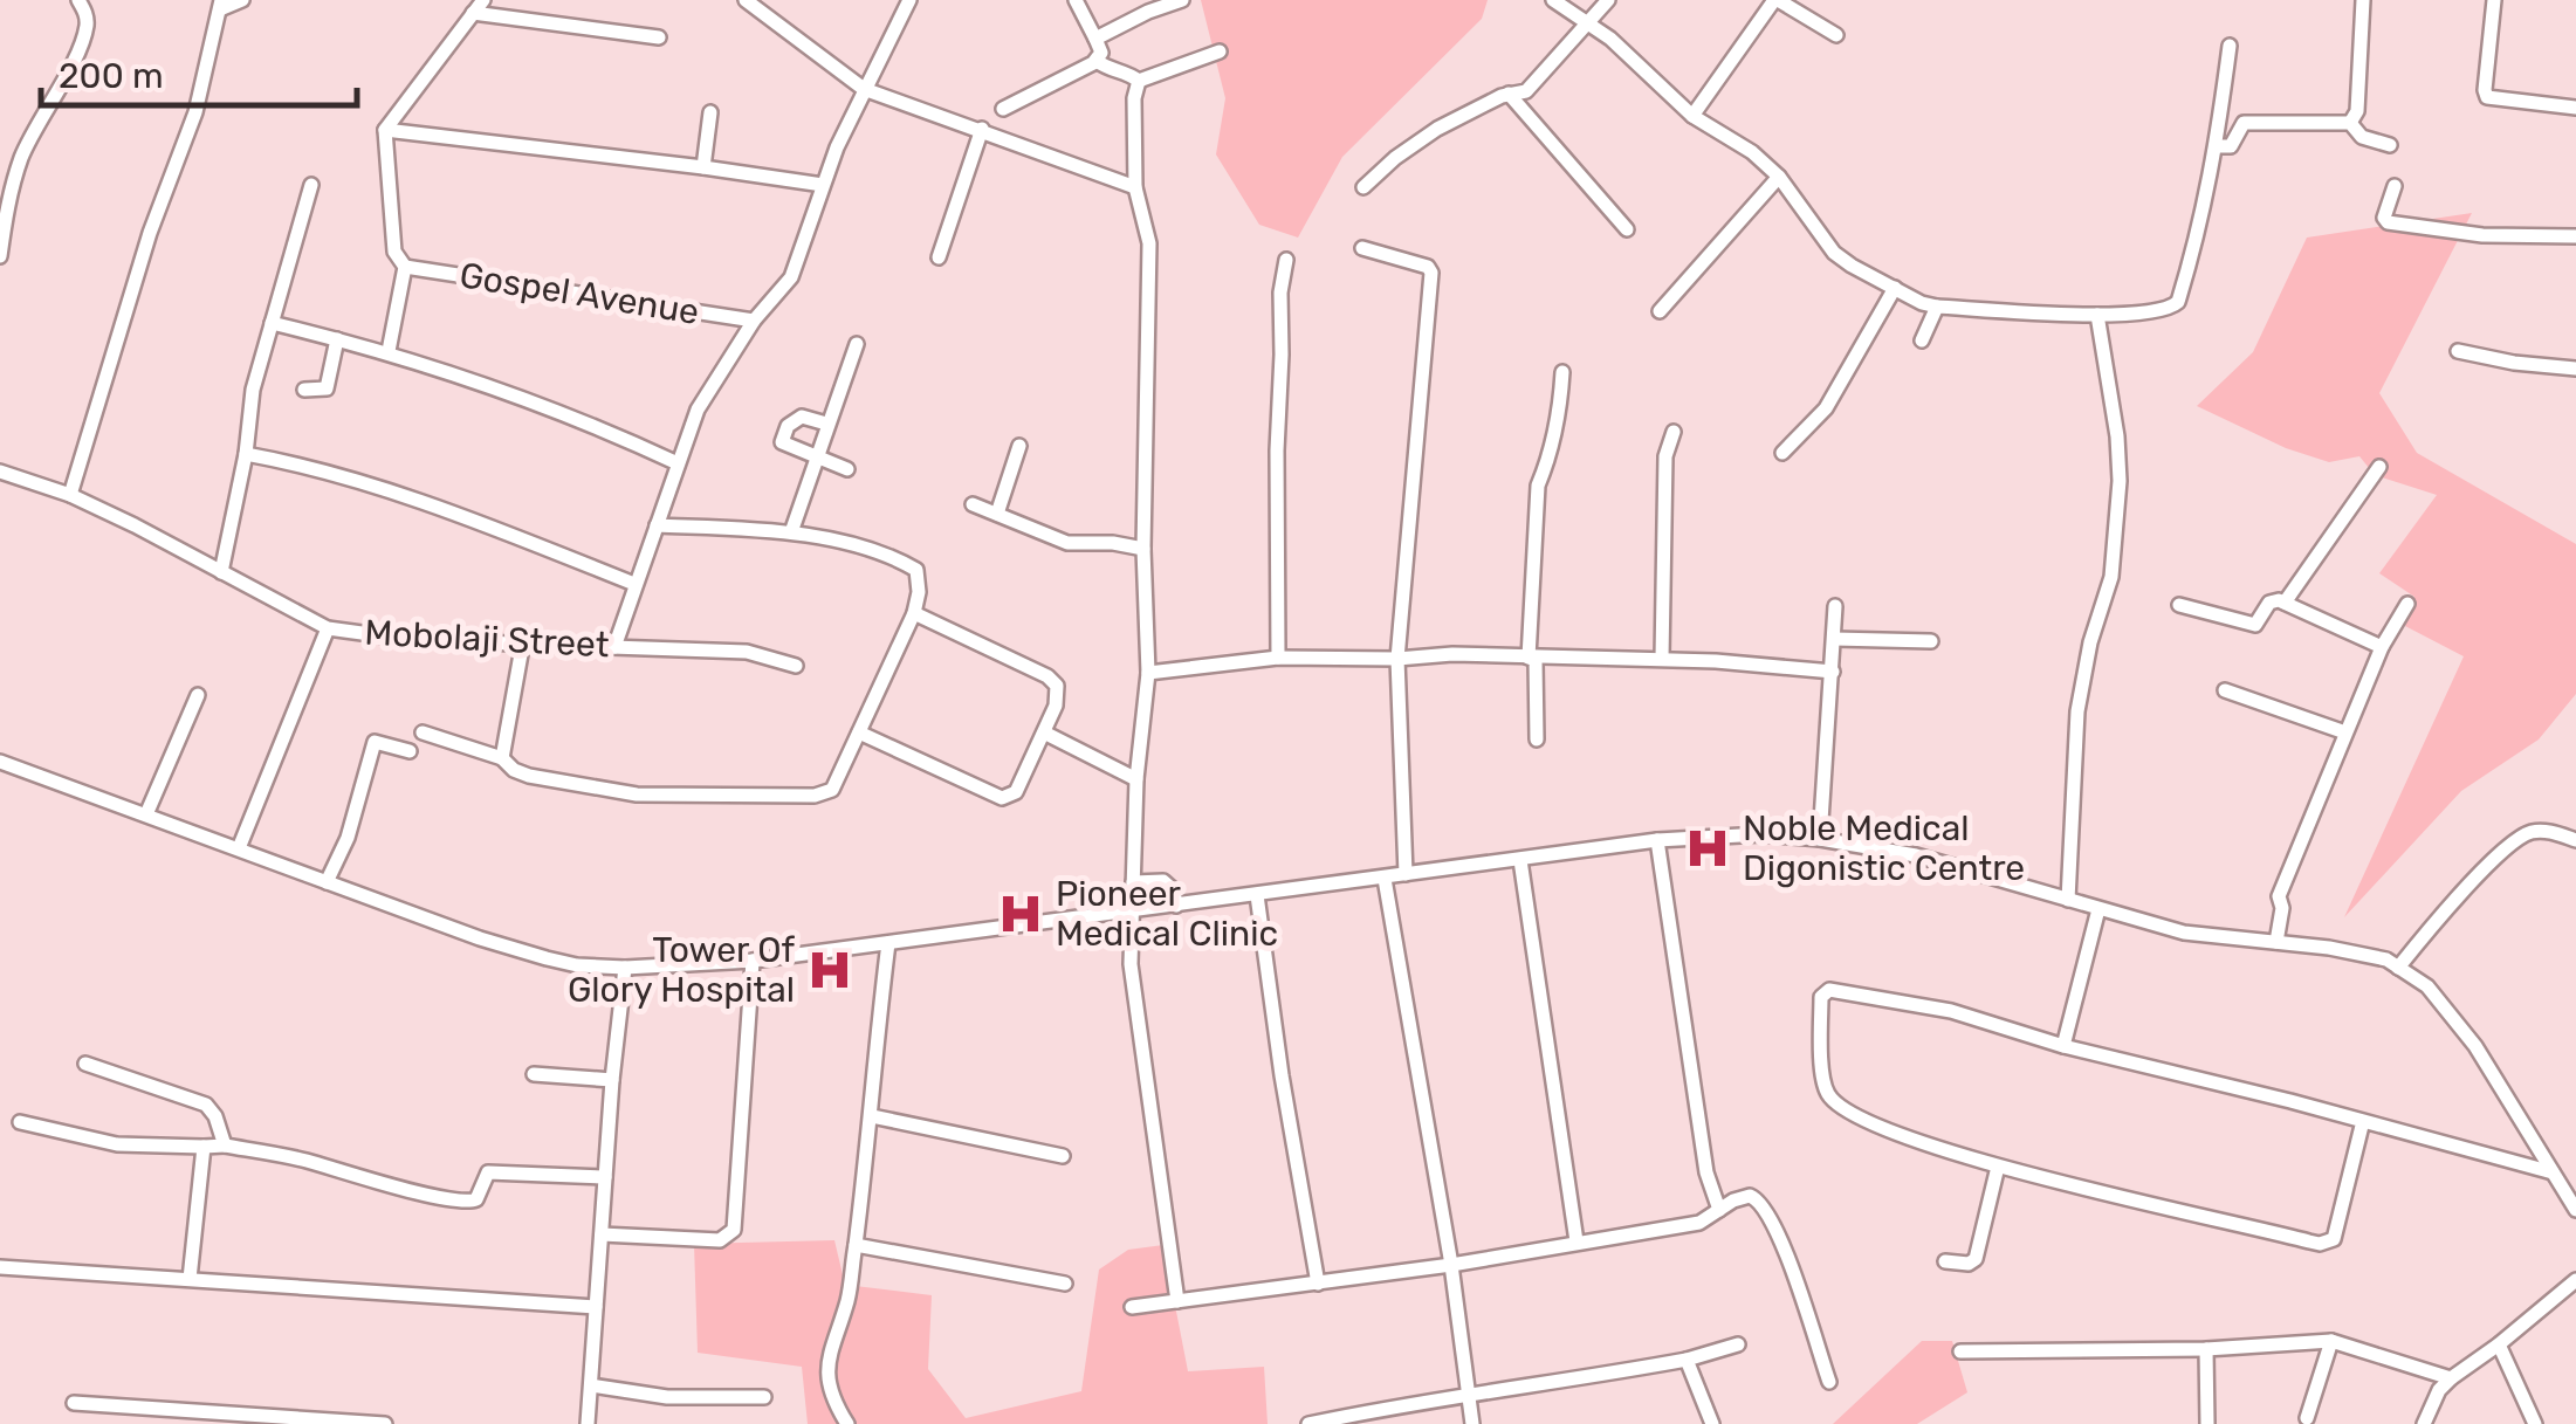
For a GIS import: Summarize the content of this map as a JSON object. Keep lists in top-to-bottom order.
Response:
{
  "streets": {
    "street": ["Gospel Avenue", "Mobolaji Street"]
  },
  "places": {
    "hospital": ["Noble Medical Digonistic Centre", "Pioneer Medical Clinic", "Tower Of Glory Hospital"]
  },
  "scale_bar": "200 m"
}
